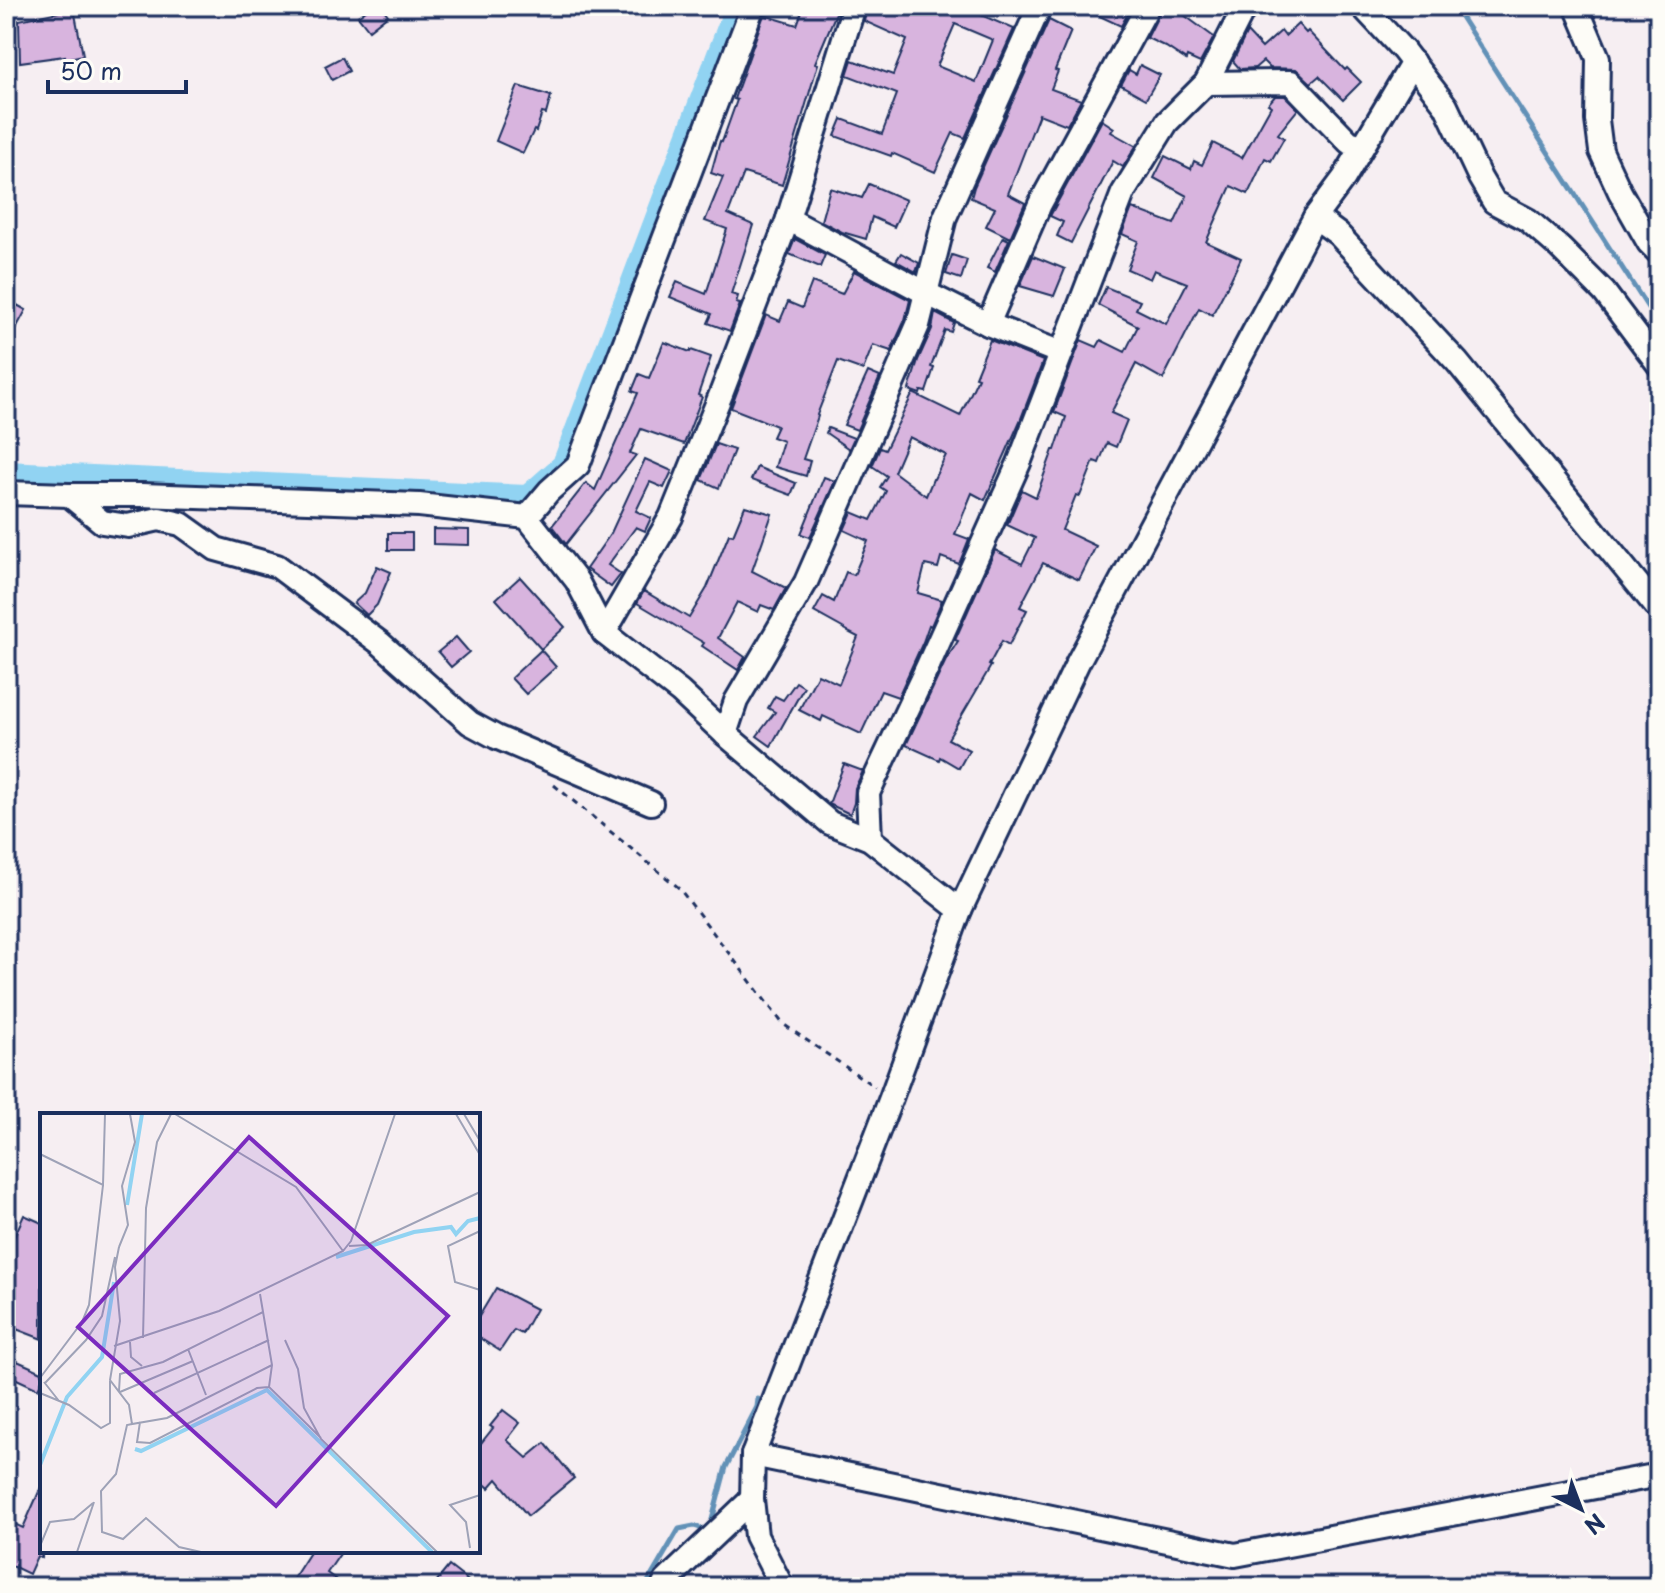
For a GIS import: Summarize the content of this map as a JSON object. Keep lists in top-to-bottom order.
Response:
{
  "scale_bar": "50 m",
  "north": "bottom right"
}
